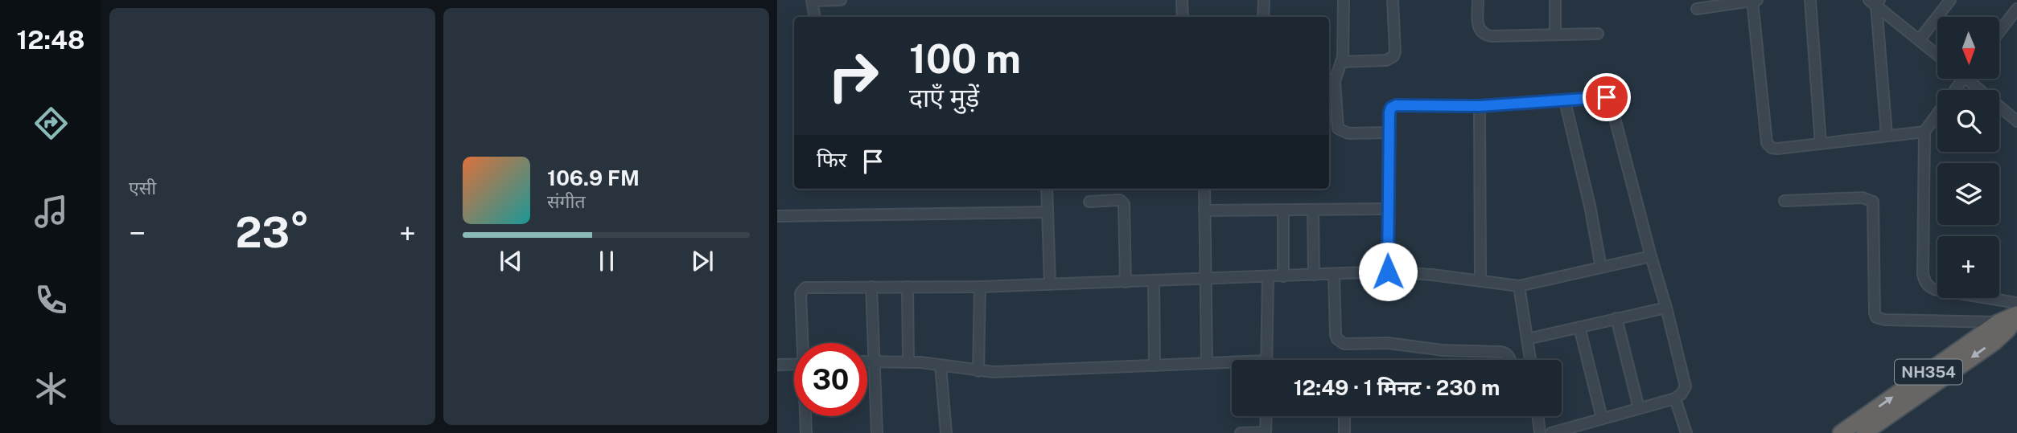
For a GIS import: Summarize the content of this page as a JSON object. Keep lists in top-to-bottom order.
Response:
{
  "streets": {
    "highway": ["NH354"]
  },
  "north": "bottom",
  "page": {
    "tabs": "12:48",
    "tile": "एसी",
    "map_buttons": "+",
    "turn": ["100 m", "दाएँ मुड़ें"],
    "then": "फिर",
    "song": ["106.9 FM", "संगीत"],
    "heat": ["−", "23°", "+"],
    "limit": "30",
    "trip": "12:49 · 1 मिनट · 230 m"
  }
}
